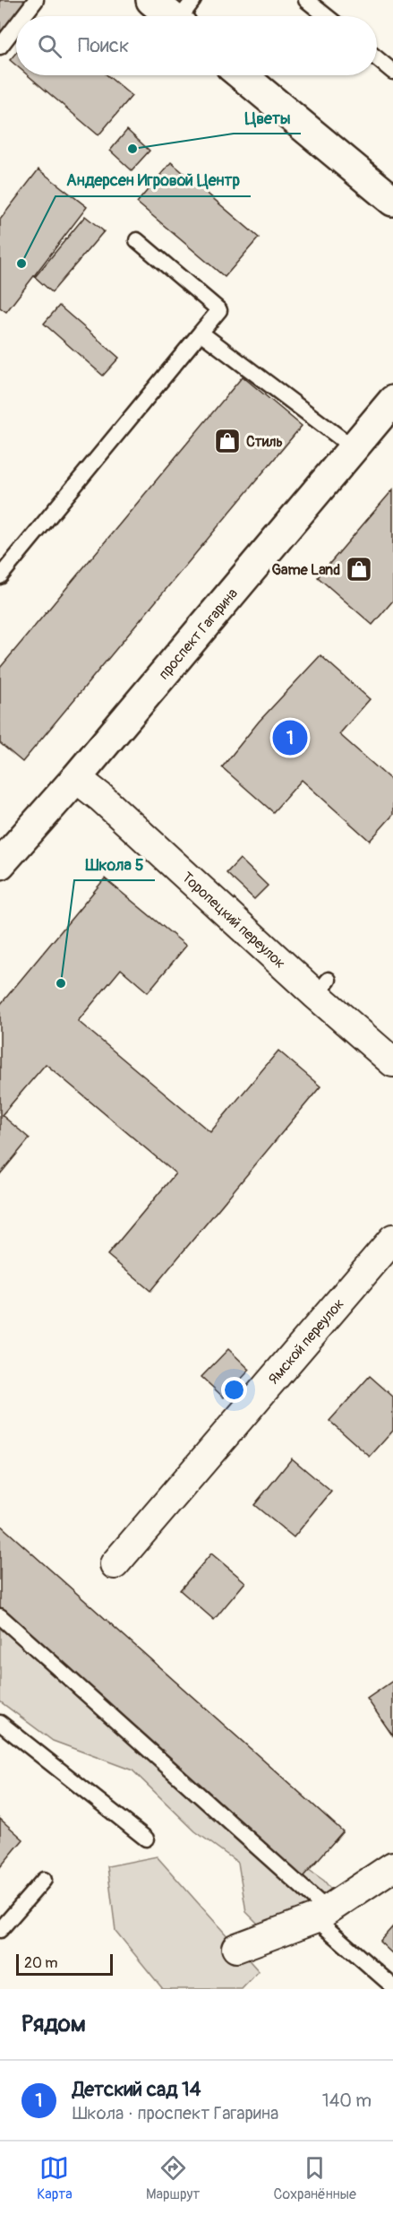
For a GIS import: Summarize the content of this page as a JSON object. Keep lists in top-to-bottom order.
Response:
{
  "streets": {
    "main road": ["проспект Гагарина"],
    "street": ["Торопецкий переулок", "Ямской переулок"]
  },
  "crossings": [
    ["проспект Гагарина", "Торопецкий переулок"]
  ],
  "places": {
    "other": ["Цветы", "Андерсен Игровой Центр", "Школа 5"],
    "shop": ["Стиль", "Game Land"]
  },
  "scale_bar": "20 m",
  "page": {
    "search": "Поиск",
    "pins": "1",
    "scale": "20 m",
    "heading": "Рядом",
    "list": [
      {
        "mark": "1",
        "name": "Детский сад 14",
        "note": "Школа · проспект Гагарина",
        "value": "140 m"
      }
    ],
    "nav": ["Карта", "Маршрут", "Сохранённые"]
  }
}
